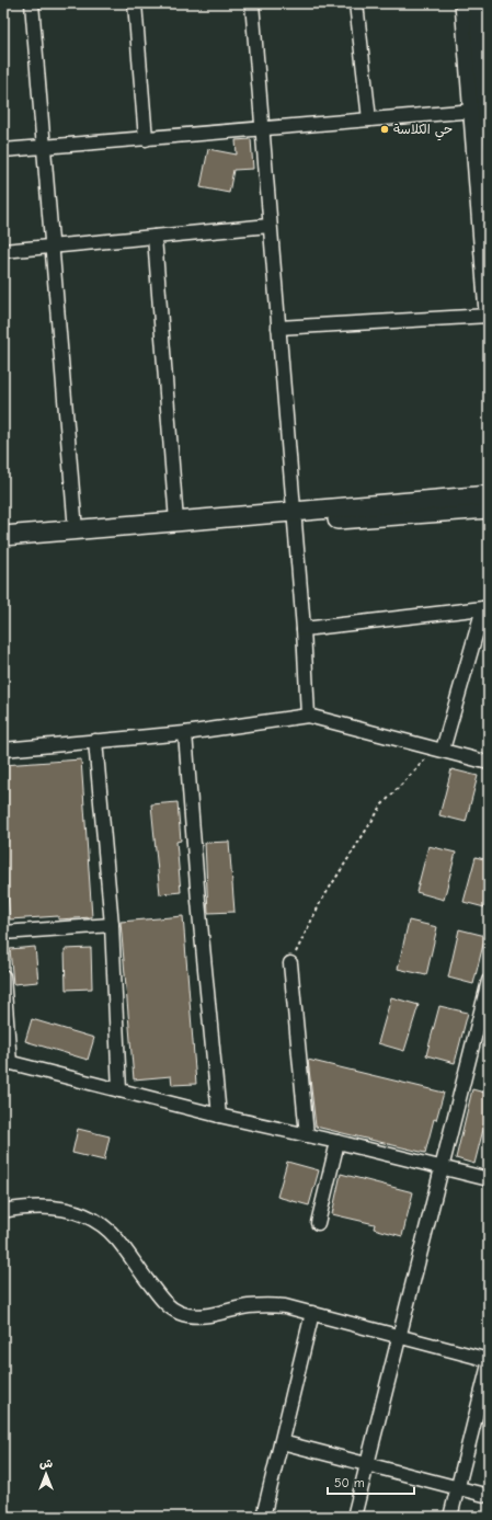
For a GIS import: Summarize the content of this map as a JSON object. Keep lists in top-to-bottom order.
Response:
{
  "places": ["حي الكلاسة"],
  "scale_bar": "50 m",
  "north": "top"
}
